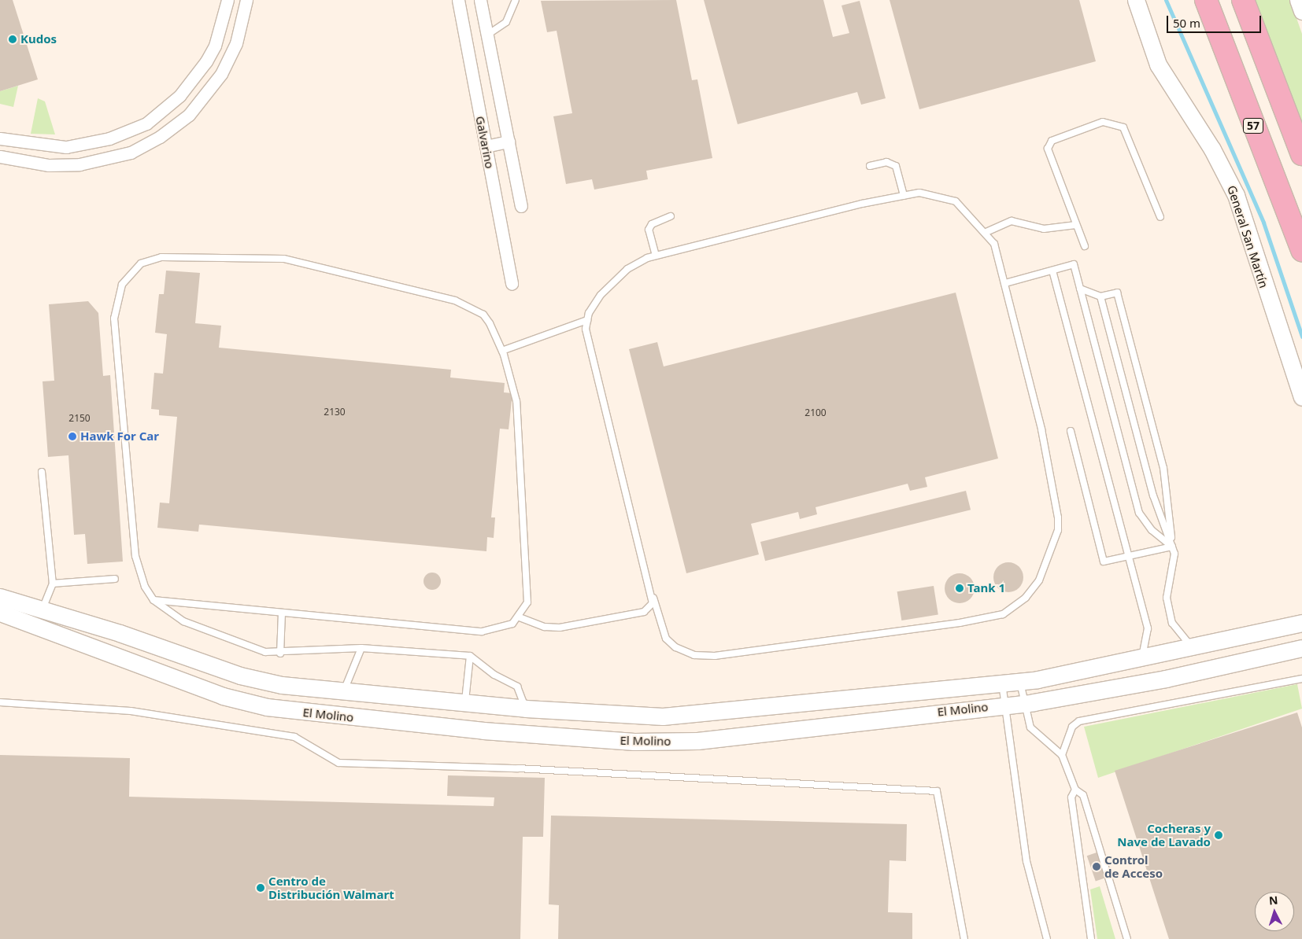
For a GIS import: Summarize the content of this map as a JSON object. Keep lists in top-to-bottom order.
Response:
{
  "streets": {
    "highway": ["57"],
    "street": ["Galvarino", "General San Martín", "El Molino"]
  },
  "places": [
    "Kudos",
    "Hawk For Car",
    "Tank 1",
    "Cocheras y Nave de Lavado",
    "Control de Acceso",
    "Centro de Distribución Walmart"
  ],
  "house_numbers": ["2130", "2100", "2150"],
  "scale_bar": "50 m",
  "north": "top"
}
